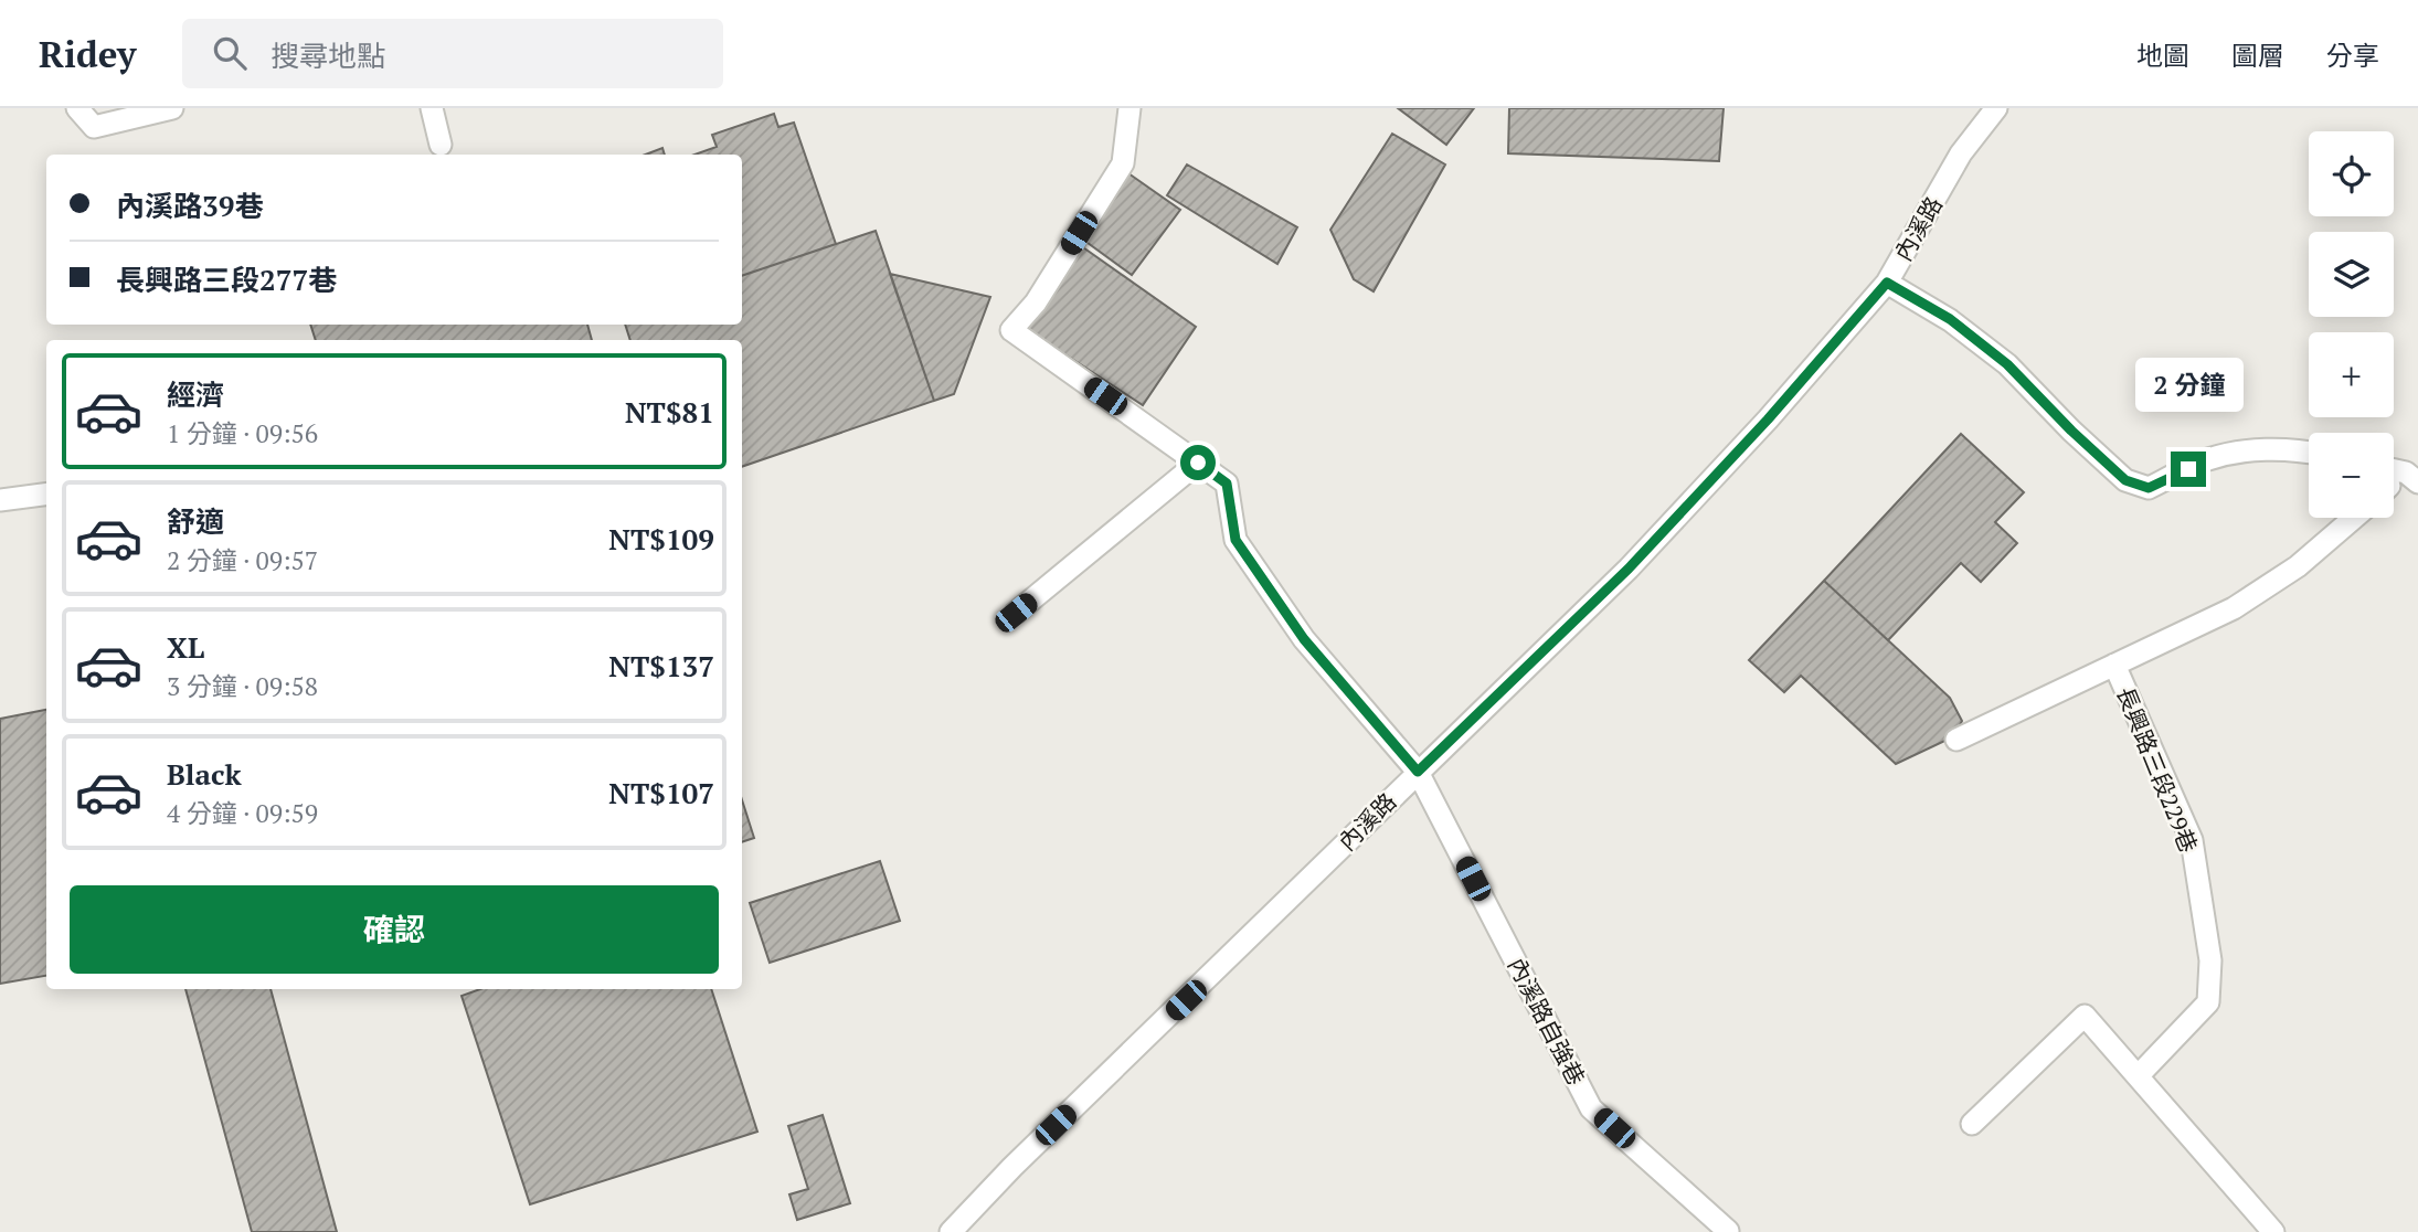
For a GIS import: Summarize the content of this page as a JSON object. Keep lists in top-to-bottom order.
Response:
{
  "streets": {
    "street": ["內溪路", "長興路三段229巷", "內溪路自強巷"]
  },
  "crossings": [
    ["內溪路", "內溪路自強巷"]
  ],
  "page": {
    "header": "Ridey",
    "search": "搜尋地點",
    "nav": ["地圖", "圖層", "分享"],
    "map_buttons": ["+", "−"],
    "banner": ["內溪路39巷", "長興路三段277巷"],
    "list": [
      {
        "name": "經濟",
        "note": "1 分鐘 · 09:56",
        "value": "NT$81"
      },
      {
        "name": "舒適",
        "note": "2 分鐘 · 09:57",
        "value": "NT$109"
      },
      {
        "name": "XL",
        "note": "3 分鐘 · 09:58",
        "value": "NT$137"
      },
      {
        "name": "Black",
        "note": "4 分鐘 · 09:59",
        "value": "NT$107"
      }
    ],
    "bubble": "2 分鐘",
    "buttons": "確認"
  }
}
